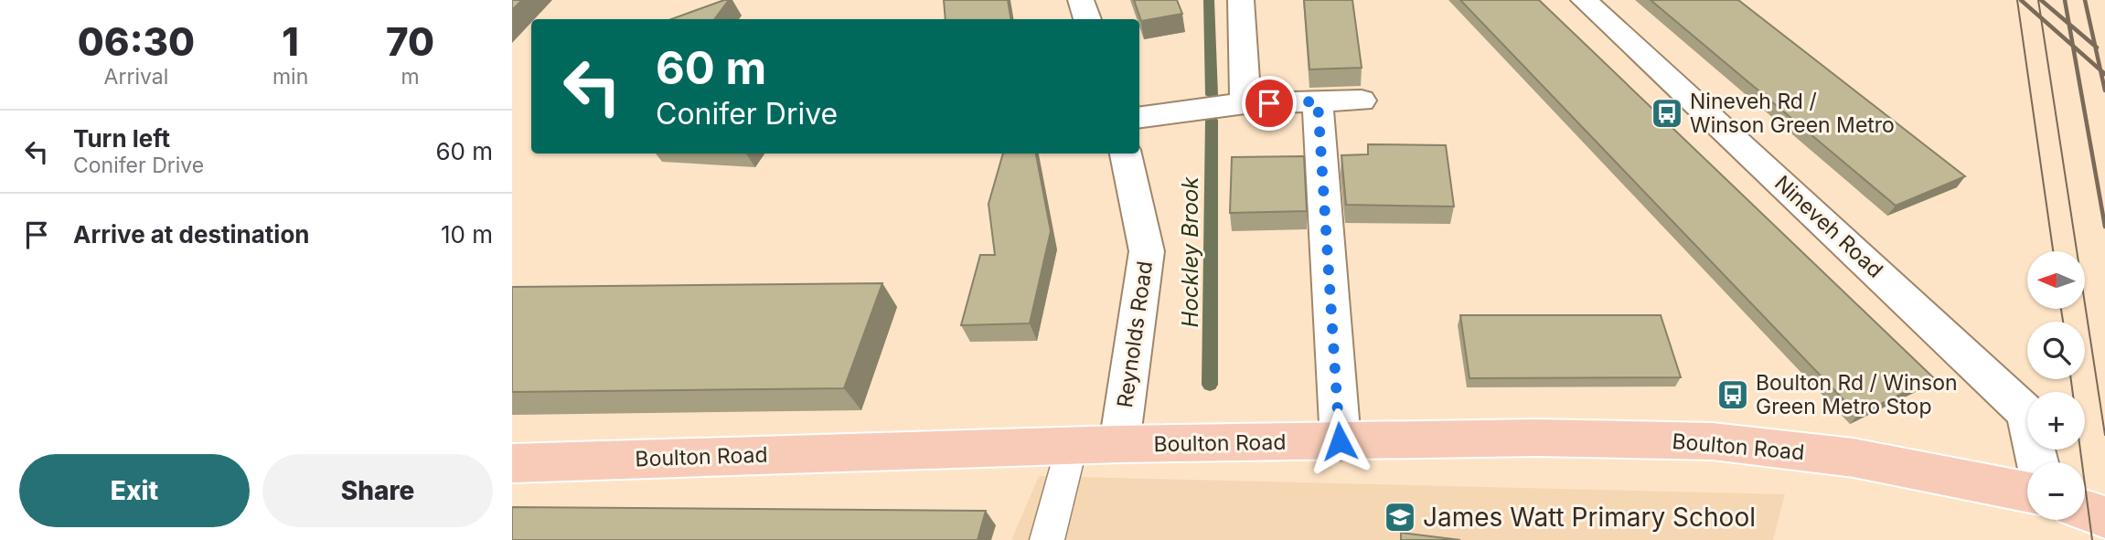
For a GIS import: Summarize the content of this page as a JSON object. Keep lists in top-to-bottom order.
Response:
{
  "streets": {
    "main road": ["Boulton Road"],
    "street": ["Nineveh Road", "Reynolds Road"]
  },
  "crossings": [
    ["Reynolds Road", "Boulton Road"]
  ],
  "water": ["Hockley Brook"],
  "places": {
    "bus stop": ["Nineveh Rd / Winson Green Metro", "Boulton Rd / Winson Green Metro Stop"],
    "school or university": ["James Watt Primary School"]
  },
  "north": "left",
  "page": {
    "eta": [
      "06:30",
      "Arrival",
      "1",
      "min",
      "70",
      "m"
    ],
    "turn": ["60 m", "Conifer Drive"],
    "list": [
      {
        "name": "Turn left",
        "note": "Conifer Drive",
        "value": "60 m"
      },
      {
        "name": "Arrive at destination",
        "value": "10 m"
      }
    ],
    "map_buttons": ["+", "−"],
    "buttons": ["Exit", "Share"]
  }
}
